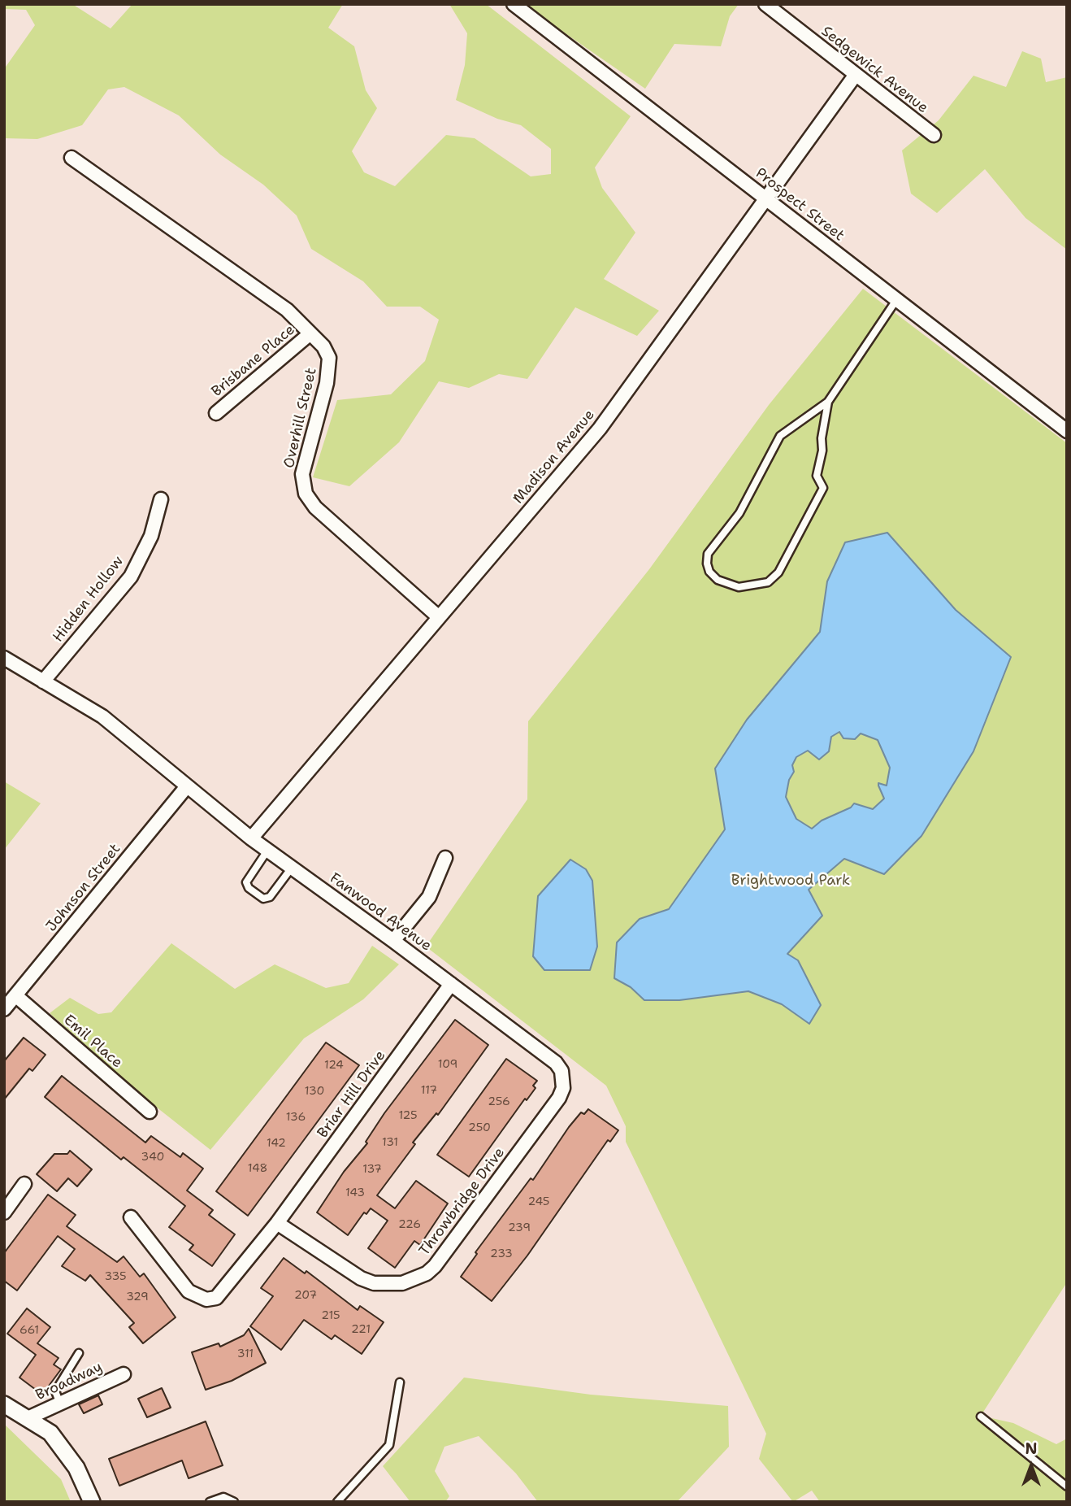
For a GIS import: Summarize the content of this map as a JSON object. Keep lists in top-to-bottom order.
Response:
{
  "streets": {
    "street": [
      "Sedgewick Avenue",
      "Prospect Street",
      "Brisbane Place",
      "Overhill Street",
      "Madison Avenue",
      "Hidden Hollow",
      "Johnson Street",
      "Fanwood Avenue",
      "Emil Place",
      "Briar Hill Drive",
      "Throwbridge Drive",
      "Broadway"
    ]
  },
  "crossings": [
    ["Sedgewick Avenue", "Madison Avenue"],
    ["Prospect Street", "Madison Avenue"],
    ["Brisbane Place", "Overhill Street"],
    ["Overhill Street", "Madison Avenue"],
    ["Madison Avenue", "Fanwood Avenue"],
    ["Hidden Hollow", "Fanwood Avenue"],
    ["Johnson Street", "Fanwood Avenue"],
    ["Johnson Street", "Emil Place"],
    ["Fanwood Avenue", "Briar Hill Drive"],
    ["Fanwood Avenue", "Throwbridge Drive"],
    ["Briar Hill Drive", "Throwbridge Drive"]
  ],
  "parks": ["Brightwood Park"],
  "house_numbers": [
    "109",
    "124",
    "117",
    "130",
    "256",
    "125",
    "136",
    "250",
    "131",
    "142",
    "340",
    "148",
    "137",
    "143",
    "245",
    "226",
    "239",
    "233",
    "335",
    "207",
    "329",
    "215",
    "221",
    "661",
    "311"
  ],
  "north": "top"
}
